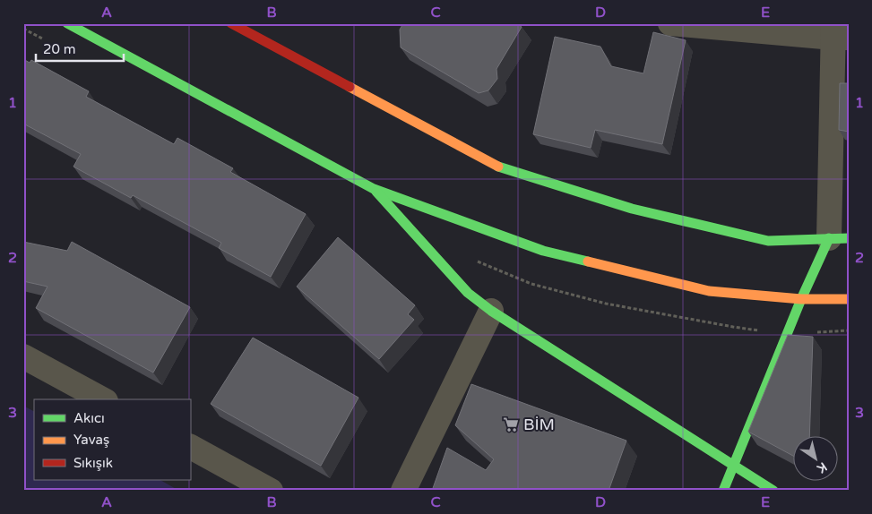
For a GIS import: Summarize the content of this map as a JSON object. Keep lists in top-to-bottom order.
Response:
{
  "places": {
    "supermarket": ["BİM"]
  },
  "legend": ["Akıcı", "Yavaş", "Sıkışık"],
  "scale_bar": "20 m",
  "north": "bottom right",
  "grid": {
    "columns": [
      "A",
      "B",
      "C",
      "D",
      "E"
    ],
    "rows": ["1", "2", "3"]
  }
}
